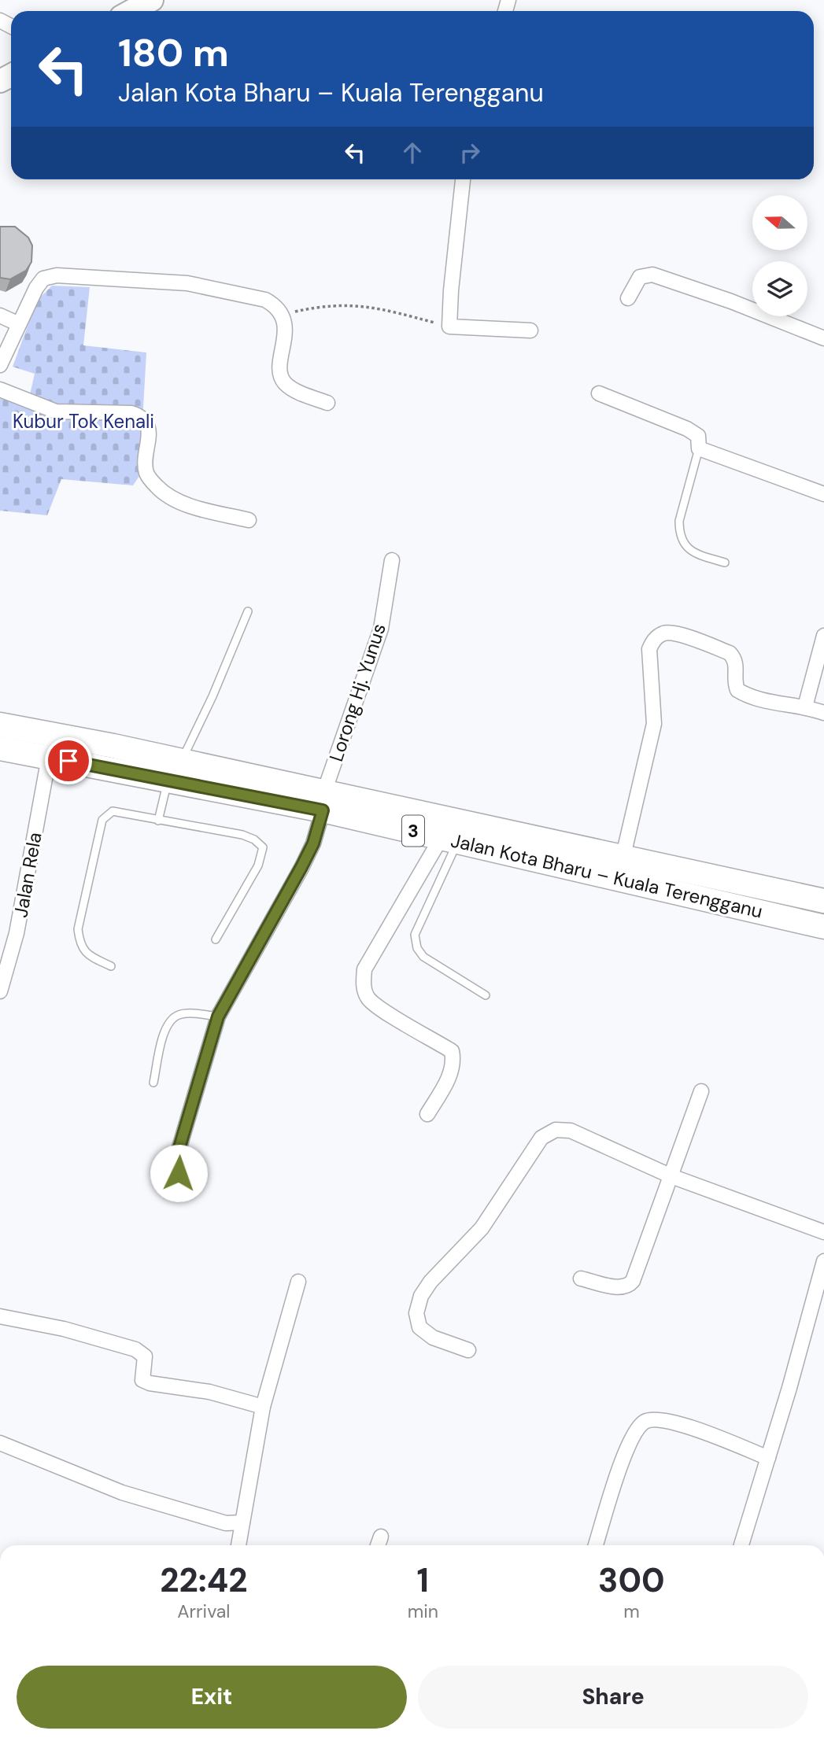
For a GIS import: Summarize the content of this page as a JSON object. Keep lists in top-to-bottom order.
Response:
{
  "streets": {
    "highway": ["3", "Jalan Kota Bharu – Kuala Terengganu"],
    "street": ["Lorong Hj. Yunus", "Jalan Rela"]
  },
  "crossings": [
    ["Lorong Hj. Yunus", "Jalan Kota Bharu – Kuala Terengganu"],
    ["Jalan Rela", "Jalan Kota Bharu – Kuala Terengganu"]
  ],
  "parks": ["Kubur Tok Kenali"],
  "north": "left",
  "page": {
    "turn": ["180 m", "Jalan Kota Bharu – Kuala Terengganu"],
    "eta": [
      "22:42",
      "Arrival",
      "1",
      "min",
      "300",
      "m"
    ],
    "buttons": ["Exit", "Share"]
  }
}
